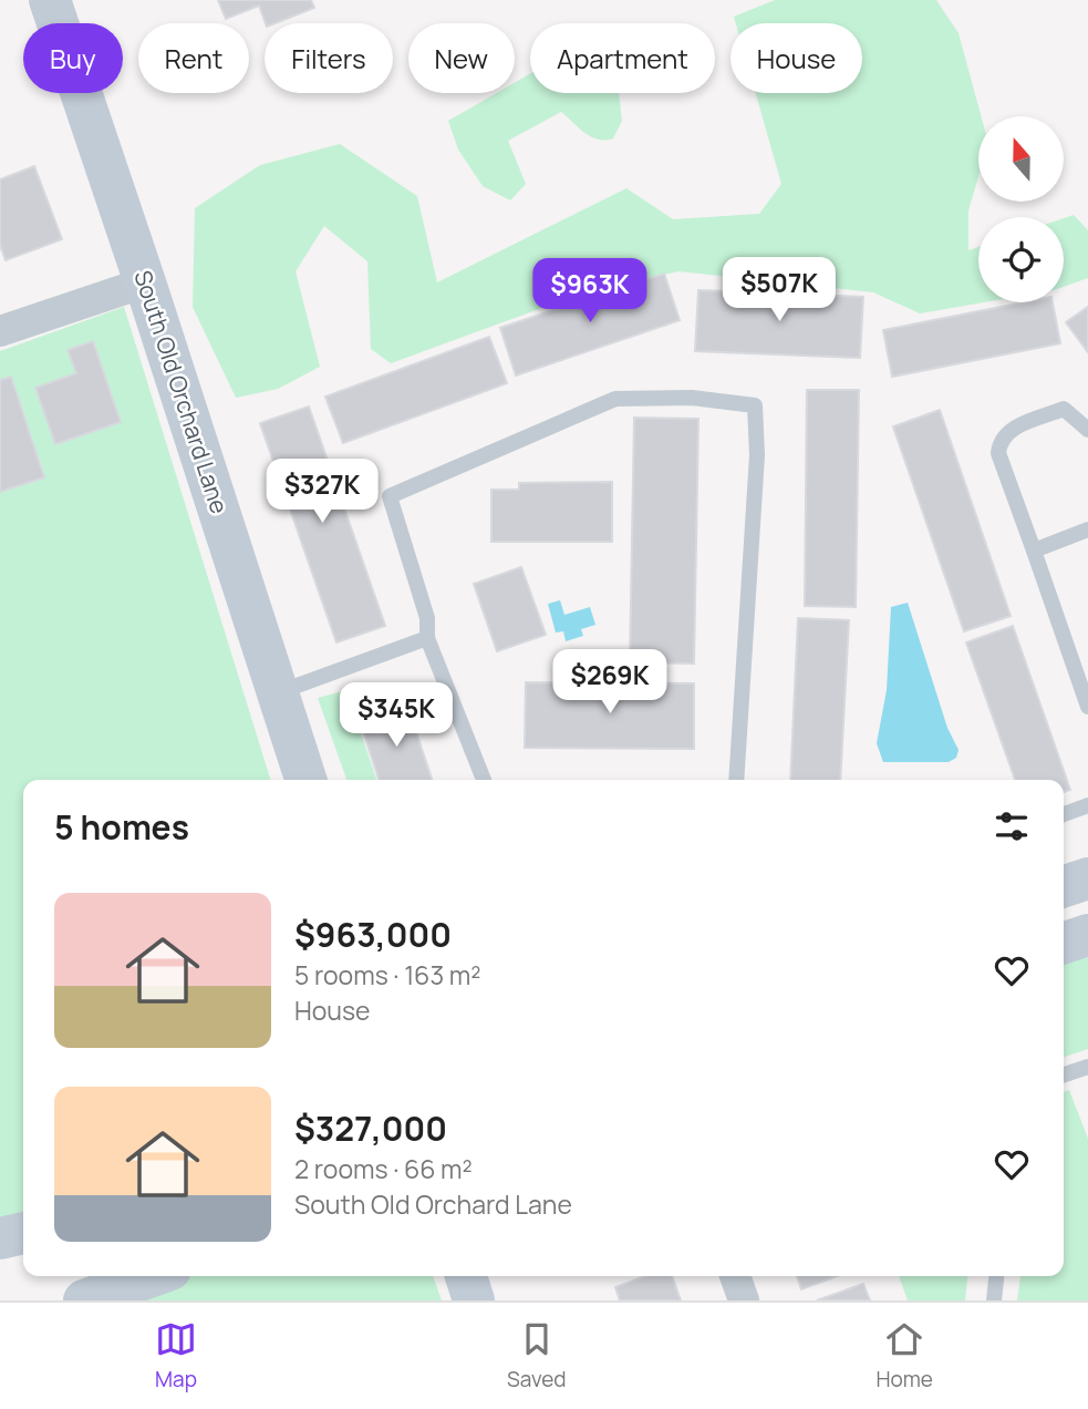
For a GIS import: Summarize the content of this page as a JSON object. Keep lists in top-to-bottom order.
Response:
{
  "streets": {
    "street": ["South Old Orchard Lane"]
  },
  "north": "top",
  "page": {
    "chip": [
      "Buy",
      "Rent",
      "Filters",
      "New",
      "Apartment",
      "House"
    ],
    "price": [
      "$507K",
      "$963K",
      "$327K",
      "$269K",
      "$345K"
    ],
    "heading": "5 homes",
    "list": [
      {
        "name": "$963,000",
        "note": "5 rooms · 163 m² · House"
      },
      {
        "name": "$327,000",
        "note": "2 rooms · 66 m² · South Old Orchard Lane"
      }
    ],
    "tabs": ["Map", "Saved", "Home"]
  }
}
